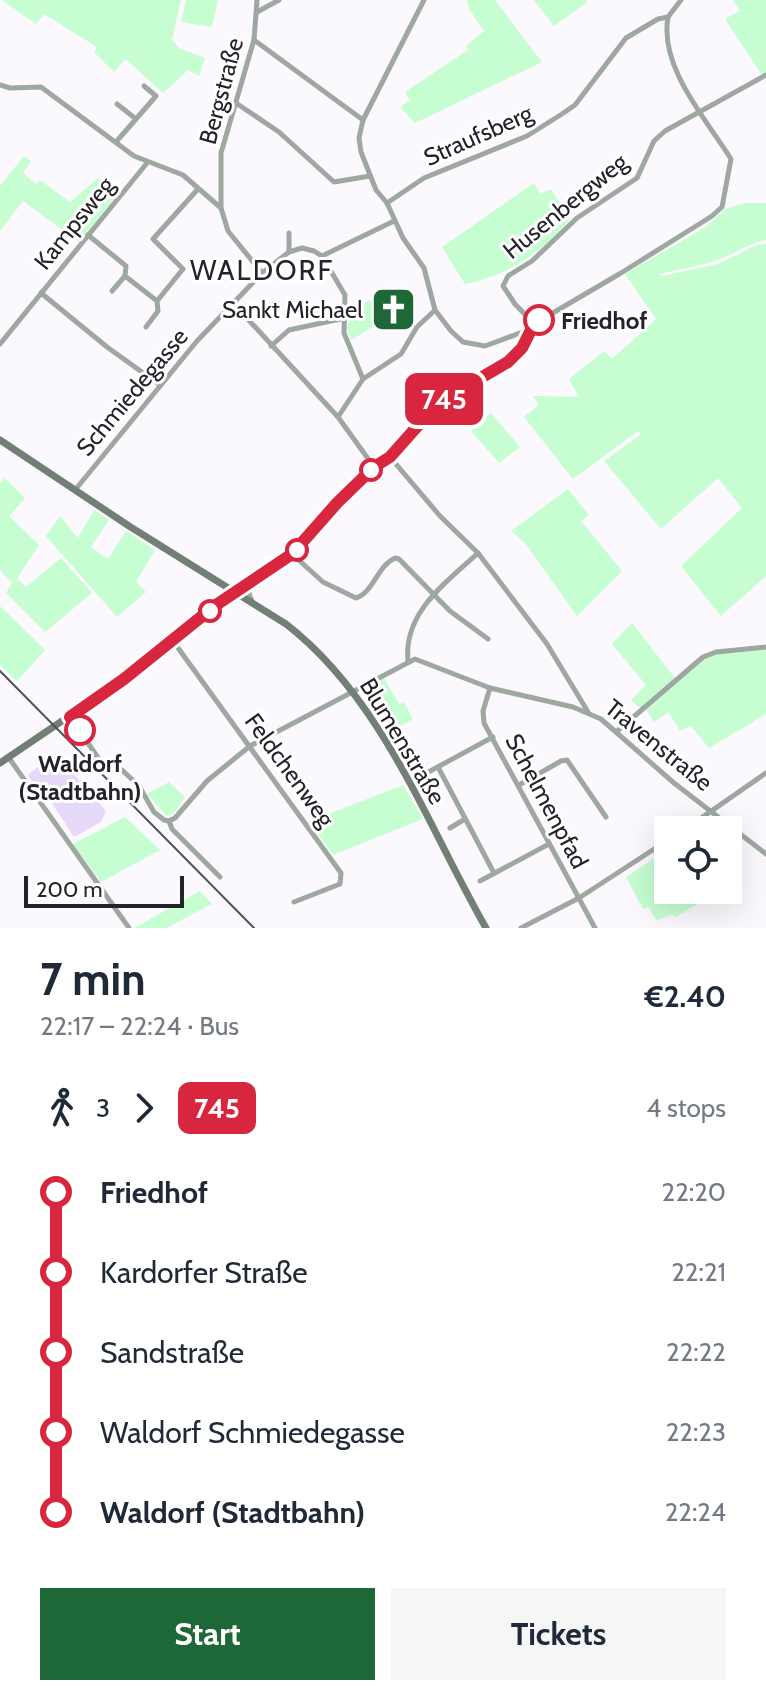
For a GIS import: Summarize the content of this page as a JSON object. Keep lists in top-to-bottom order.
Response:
{
  "streets": {
    "main road": ["Blumenstraße"],
    "street": [
      "Bergstraße",
      "Straufsberg",
      "Husenbergweg",
      "Kampsweg",
      "Schmiedegasse",
      "Travenstraße",
      "Feldchenweg",
      "Schelmenpfad"
    ]
  },
  "crossings": [
    ["Bergstraße", "Schmiedegasse"],
    ["Schmiedegasse", "Blumenstraße"]
  ],
  "districts": ["WALDORF"],
  "places": {
    "church": ["Sankt Michael"],
    "other": ["Friedhof", "Waldorf (Stadtbahn)"]
  },
  "lines": ["bus line 745"],
  "scale_bar": "200 m",
  "page": {
    "on_map": "745",
    "scale": "200 m",
    "heading": ["7 min", "22:17 – 22:24 · Bus", "€2.40"],
    "legs": ["3", "745", "4 stops"],
    "list": [
      {
        "name": "Friedhof",
        "value": "22:20"
      },
      {
        "name": "Kardorfer Straße",
        "value": "22:21"
      },
      {
        "name": "Sandstraße",
        "value": "22:22"
      },
      {
        "name": "Waldorf Schmiedegasse",
        "value": "22:23"
      },
      {
        "name": "Waldorf (Stadtbahn)",
        "value": "22:24"
      }
    ],
    "buttons": ["Start", "Tickets"]
  }
}
